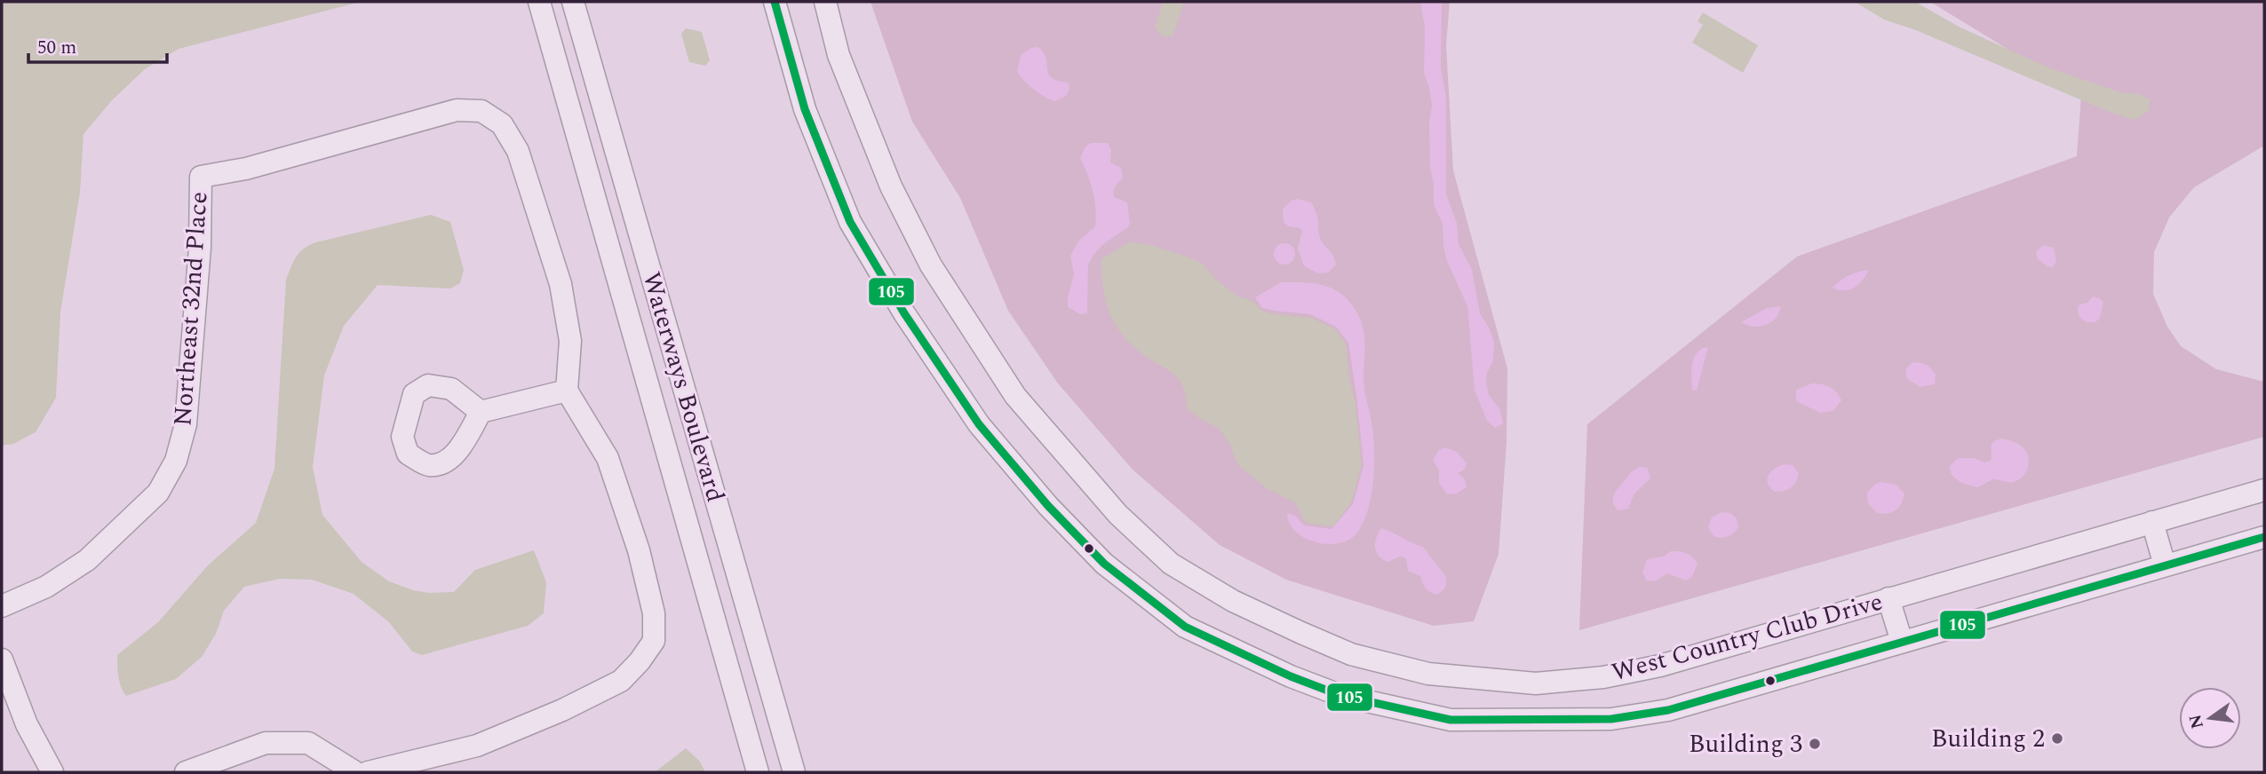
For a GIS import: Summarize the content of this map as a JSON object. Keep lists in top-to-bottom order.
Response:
{
  "streets": {
    "street": ["Northeast 32nd Place", "Waterways Boulevard", "West Country Club Drive"]
  },
  "places": ["Building 2", "Building 3"],
  "lines": ["transit line 105"],
  "scale_bar": "50 m",
  "north": "left"
}
